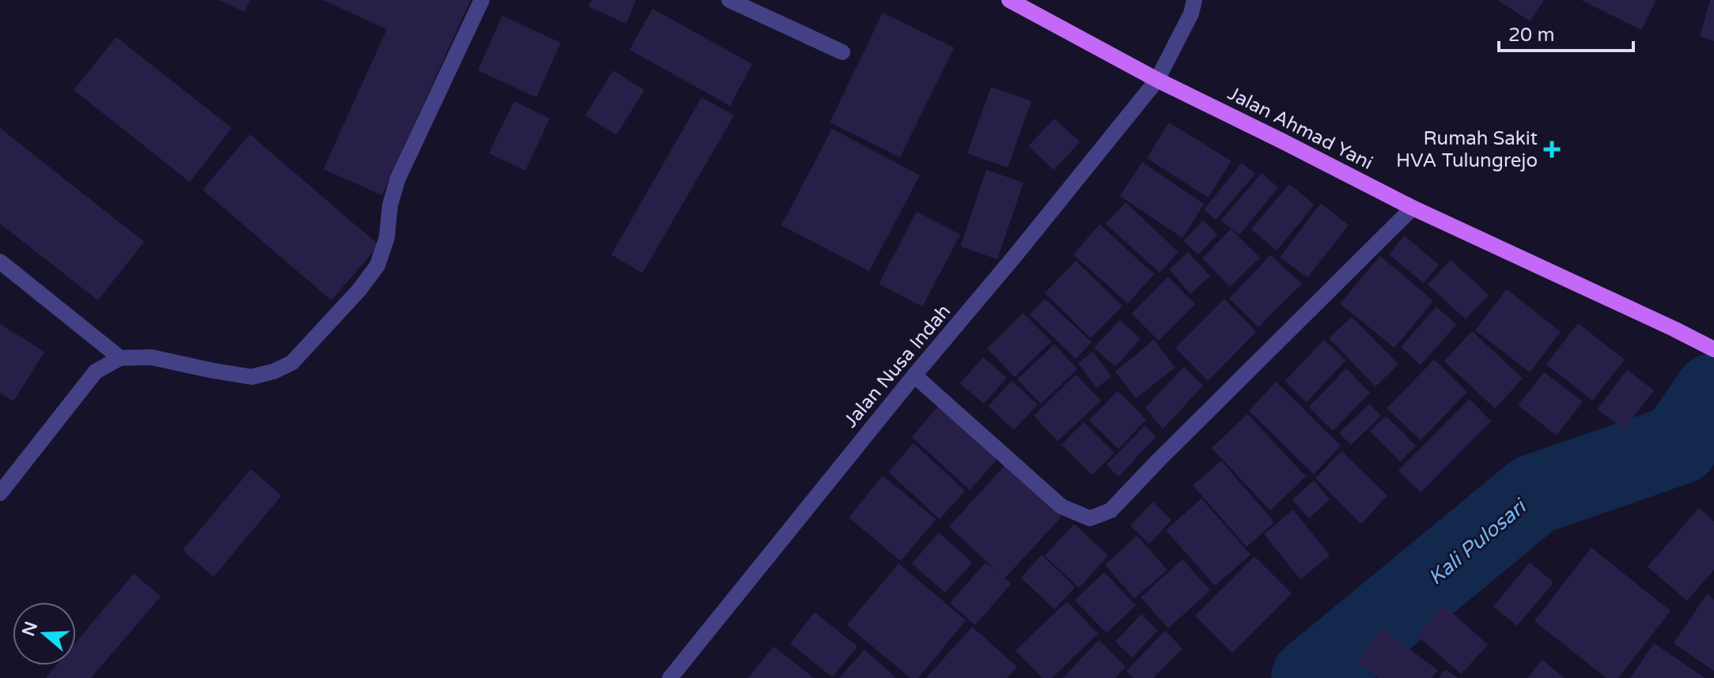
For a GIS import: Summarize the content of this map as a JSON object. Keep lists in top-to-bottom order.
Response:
{
  "streets": {
    "main road": ["Jalan Ahmad Yani"],
    "street": ["Jalan Nusa Indah"]
  },
  "crossings": [
    ["Jalan Ahmad Yani", "Jalan Nusa Indah"]
  ],
  "water": ["Kali Pulosari"],
  "places": {
    "health": ["Rumah Sakit HVA Tulungrejo"]
  },
  "scale_bar": "20 m",
  "north": "left"
}
